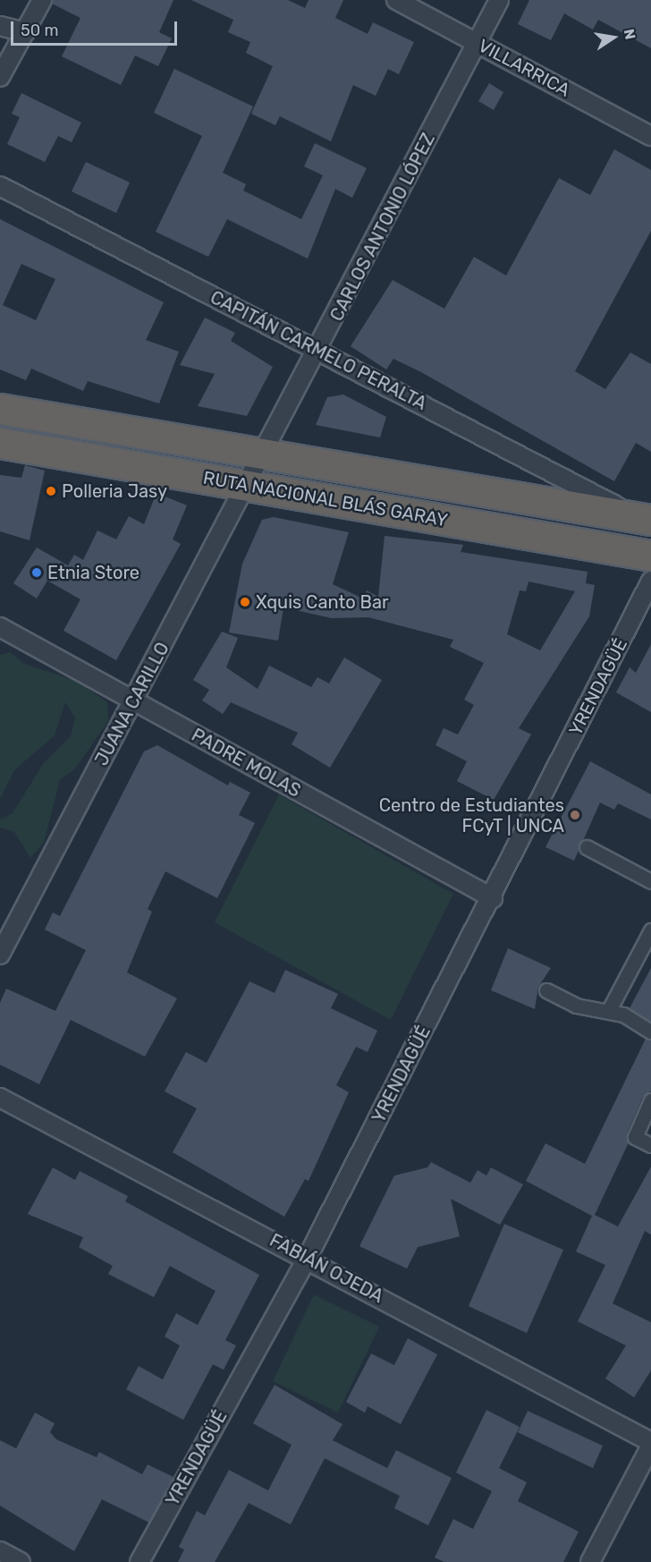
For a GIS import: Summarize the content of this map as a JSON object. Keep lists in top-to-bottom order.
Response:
{
  "streets": {
    "highway": ["RUTA NACIONAL BLÁS GARAY"],
    "street": [
      "VILLARRICA",
      "CARLOS ANTONIO LÓPEZ",
      "CAPITÁN CARMELO PERALTA",
      "YRENDAGÜÉ",
      "JUANA CARILLO",
      "PADRE MOLAS",
      "FABIÁN OJEDA"
    ]
  },
  "crossings": [
    ["VILLARRICA", "CARLOS ANTONIO LÓPEZ"],
    ["CARLOS ANTONIO LÓPEZ", "CAPITÁN CARMELO PERALTA"],
    ["CARLOS ANTONIO LÓPEZ", "RUTA NACIONAL BLÁS GARAY"],
    ["CARLOS ANTONIO LÓPEZ", "JUANA CARILLO"],
    ["CAPITÁN CARMELO PERALTA", "RUTA NACIONAL BLÁS GARAY"],
    ["RUTA NACIONAL BLÁS GARAY", "JUANA CARILLO"],
    ["YRENDAGÜÉ", "PADRE MOLAS"],
    ["YRENDAGÜÉ", "FABIÁN OJEDA"],
    ["JUANA CARILLO", "PADRE MOLAS"]
  ],
  "places": [
    "Polleria Jasy",
    "Etnia Store",
    "Xquis Canto Bar",
    "Centro de Estudiantes FCyT | UNCA"
  ],
  "scale_bar": "50 m",
  "north": "right"
}
